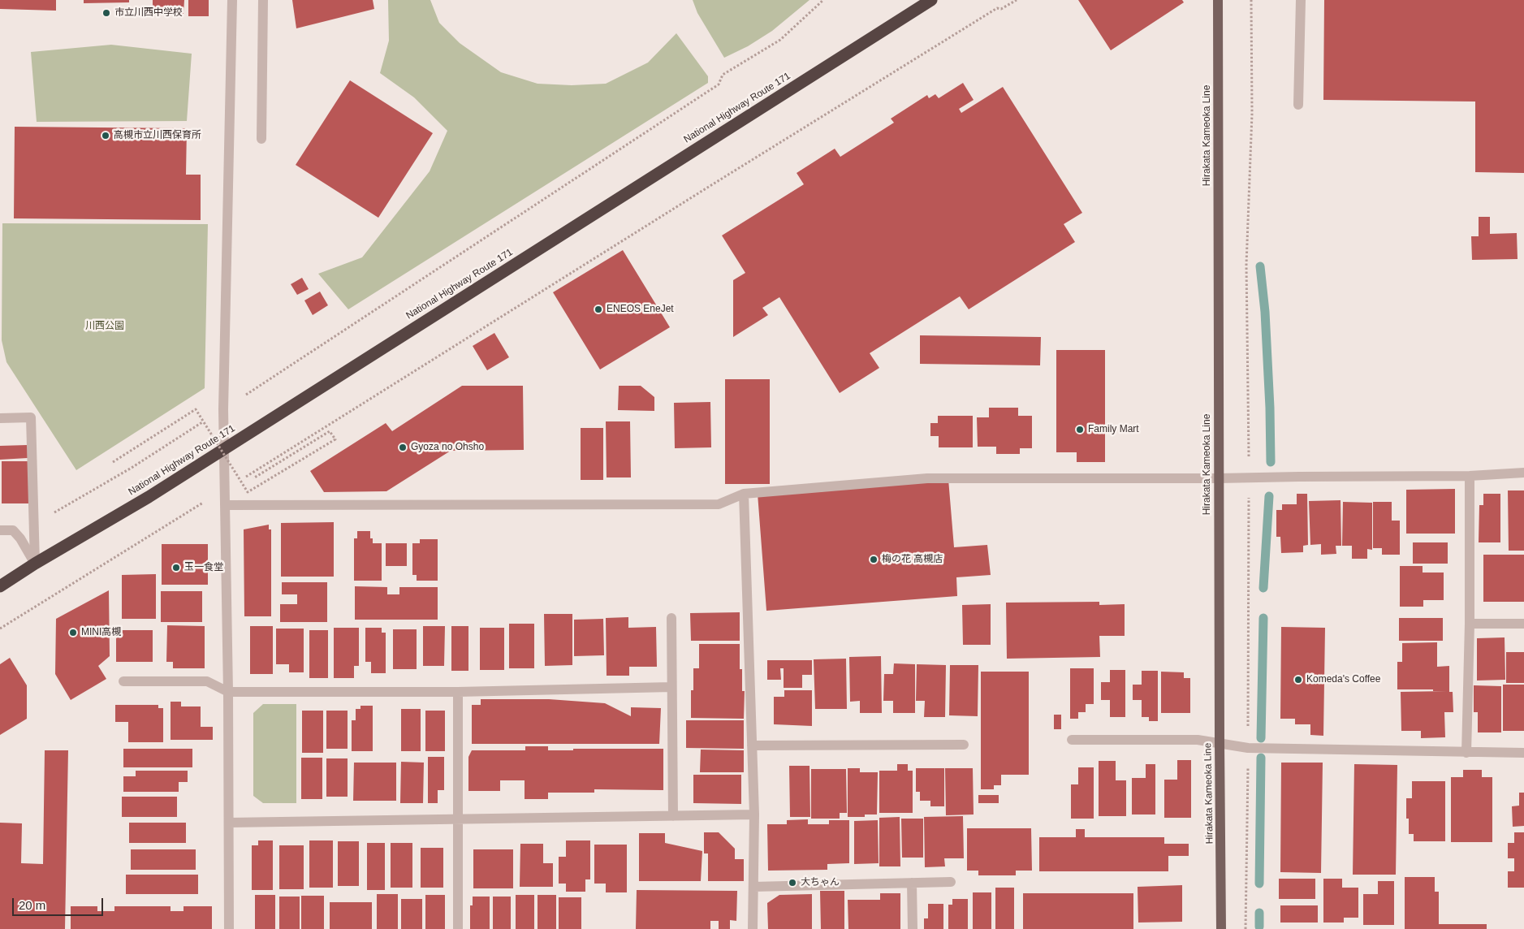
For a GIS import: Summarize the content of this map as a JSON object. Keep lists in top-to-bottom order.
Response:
{
  "streets": {
    "highway": ["National Highway Route 171"],
    "main road": ["Hirakata Kameoka Line"]
  },
  "parks": ["川西公園"],
  "places": [
    "市立川西中学校",
    "高槻市立川西保育所",
    "ENEOS EneJet",
    "Family Mart",
    "Gyoza no Ohsho",
    "梅の花 高槻店",
    "玉一食堂",
    "MINI高槻",
    "Komeda's Coffee",
    "大ちゃん"
  ],
  "scale_bar": "20 m"
}
